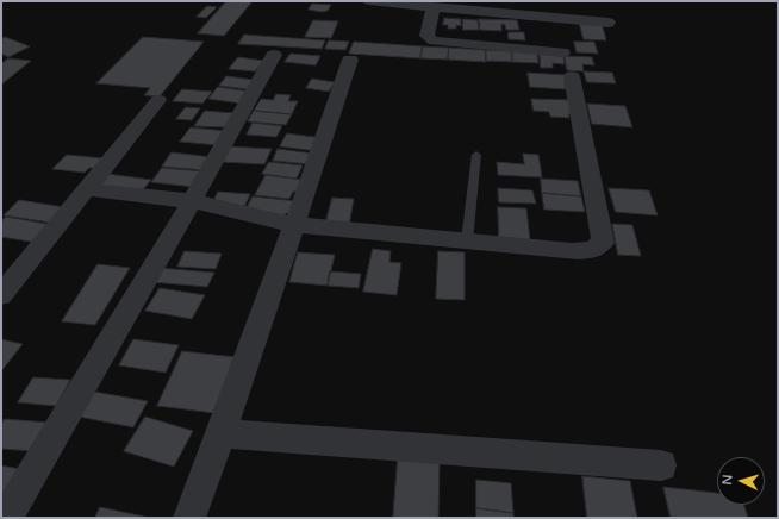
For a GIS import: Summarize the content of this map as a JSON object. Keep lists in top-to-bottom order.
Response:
{
  "north": "left"
}
